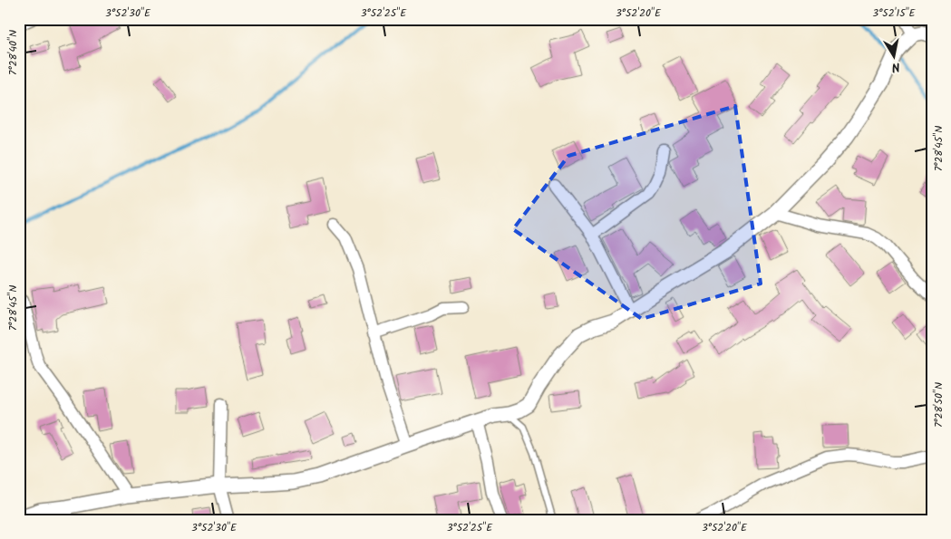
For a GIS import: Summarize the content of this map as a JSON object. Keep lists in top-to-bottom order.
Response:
{
  "north": "bottom",
  "coordinates": [
    "3°52'30\"E",
    "3°52'25\"E",
    "3°52'20\"E",
    "3°52'15\"E",
    "7°28'40\"N",
    "7°28'45\"N",
    "7°28'50\"N"
  ]
}
